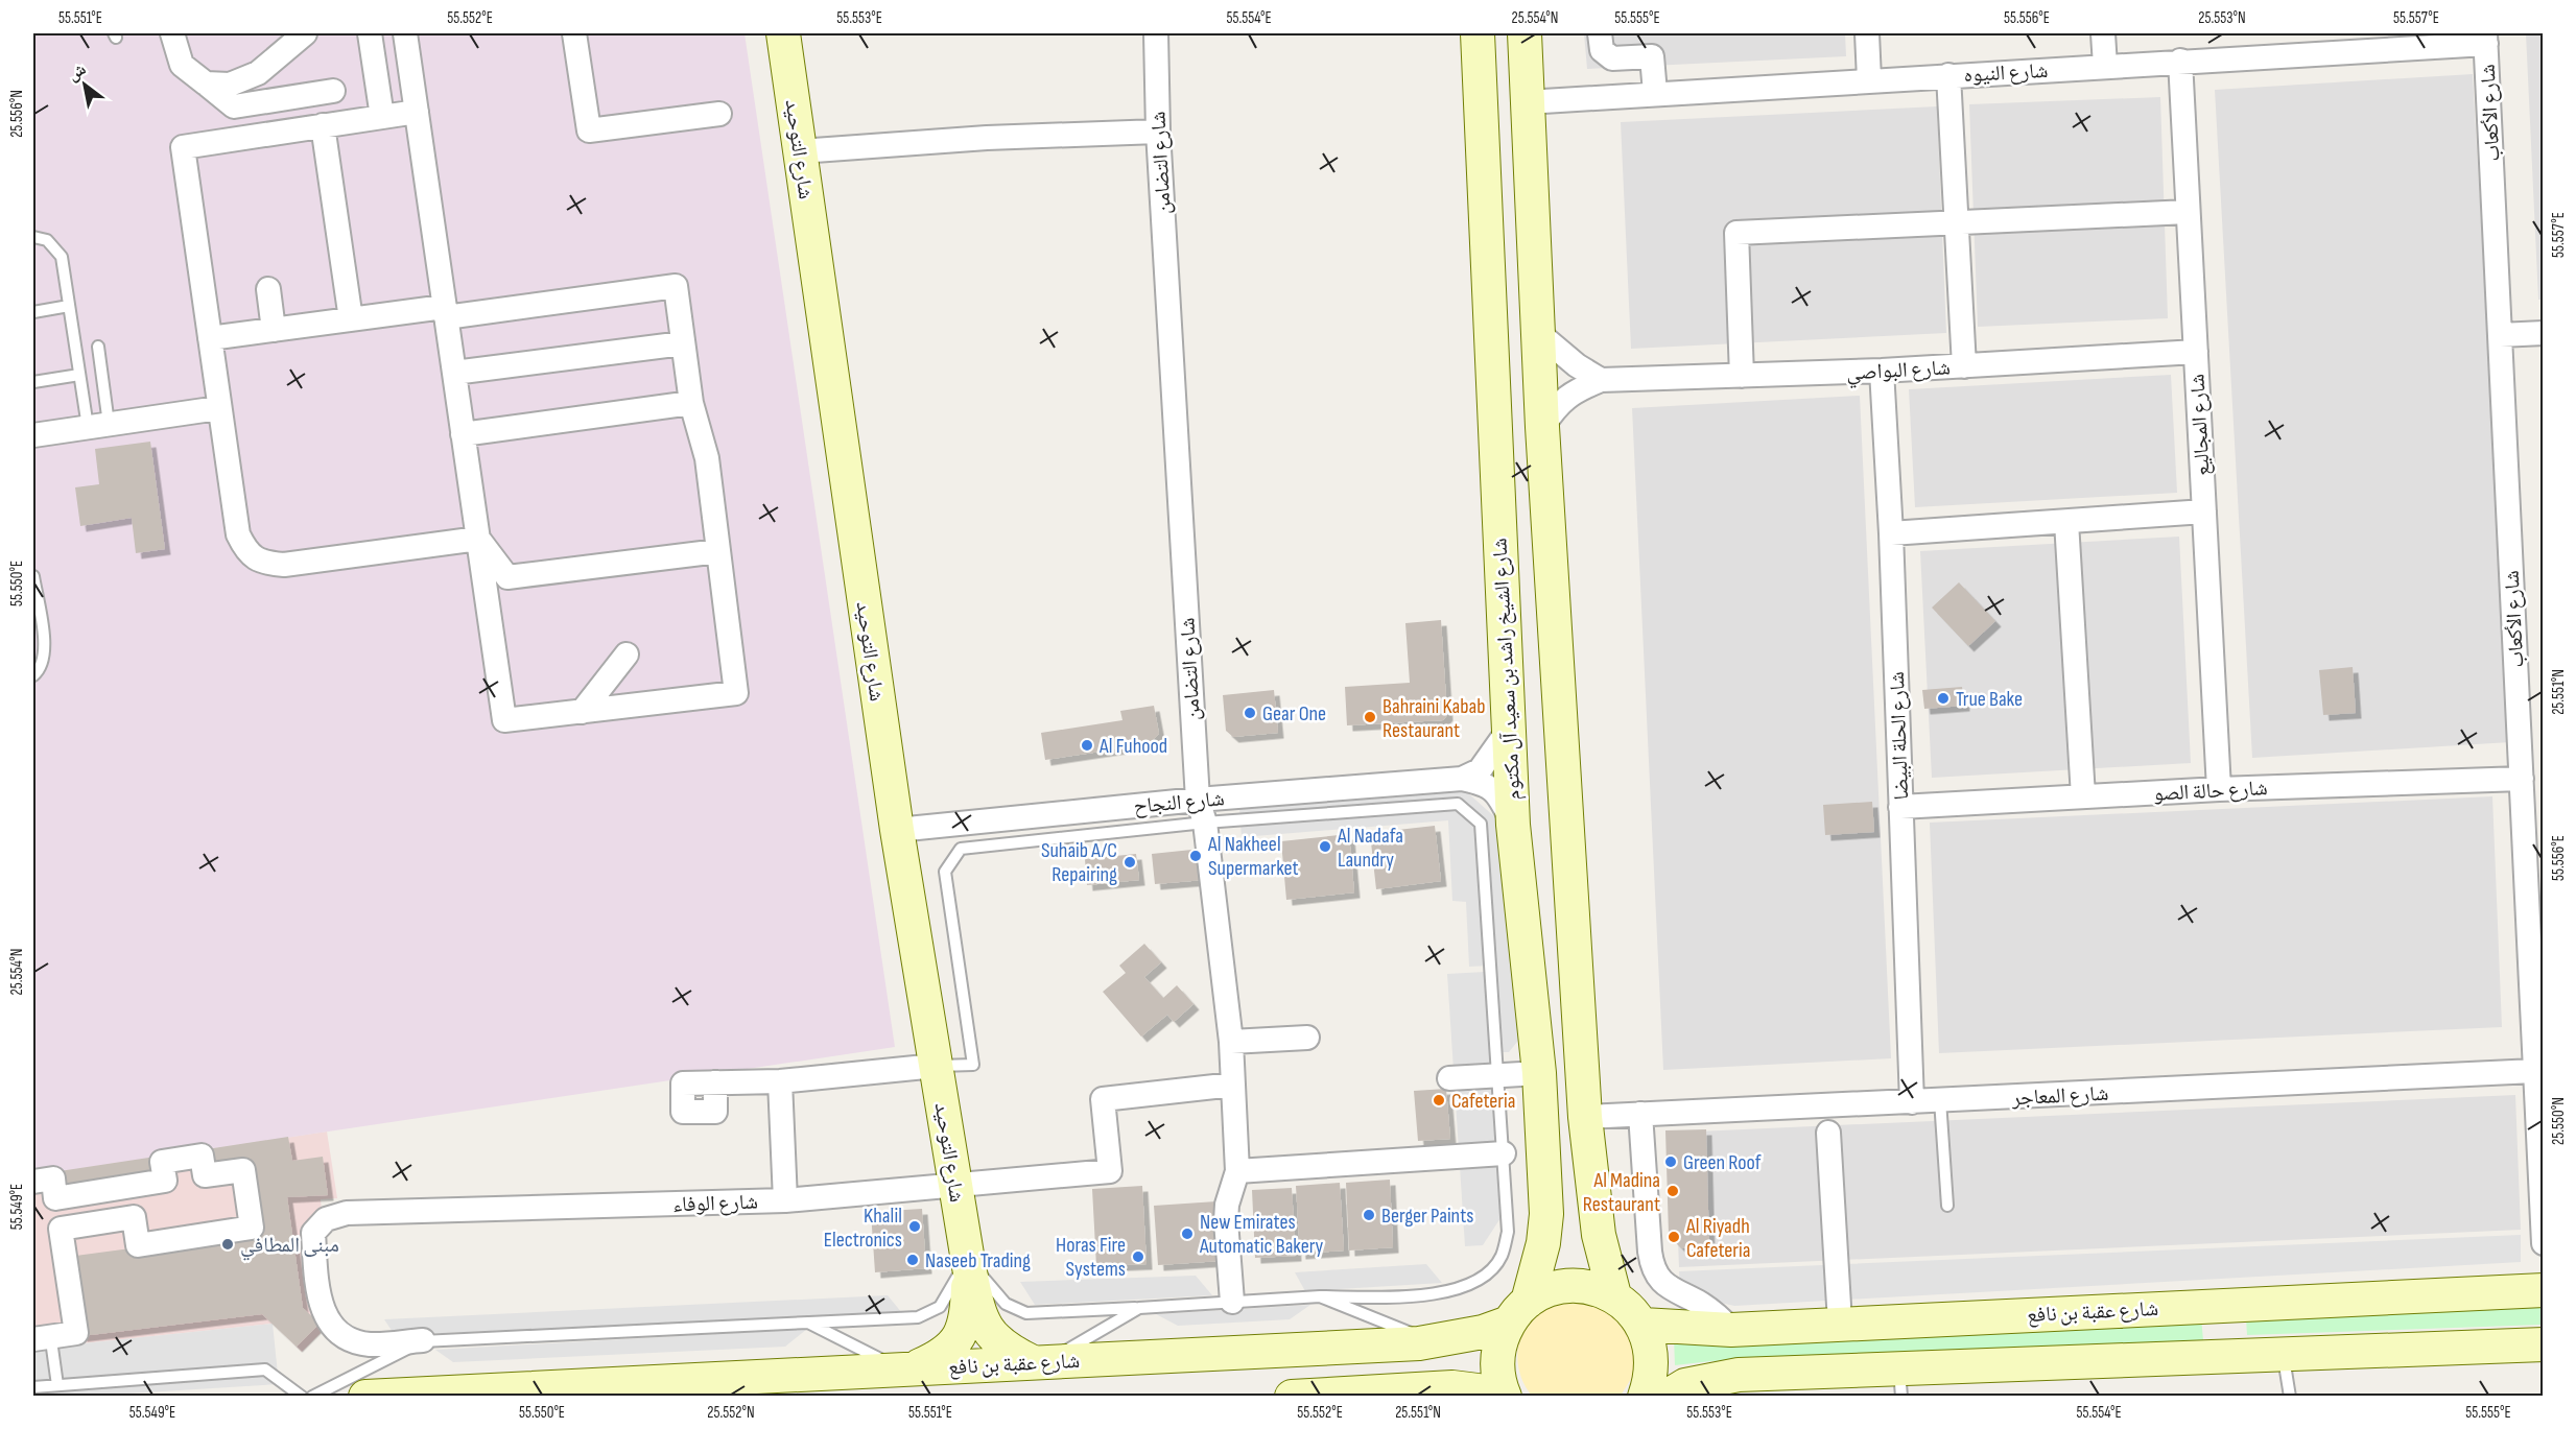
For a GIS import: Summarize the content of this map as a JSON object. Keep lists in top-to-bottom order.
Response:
{
  "streets": {
    "street": [
      "شارع النيوه",
      "شارع الأكعاب",
      "شارع التوحيد",
      "شارع التضامن",
      "شارع البواصي",
      "شارع المجاليع",
      "شارع الشيخ راشد بن سعيد آل مكتوم",
      "شارع الحلة البيضا",
      "شارع حالة الصو",
      "شارع النجاح",
      "شارع المعاجر",
      "شارع الوفاء",
      "شارع عقبة بن نافع"
    ]
  },
  "crossings": [
    ["شارع النيوه", "شارع الأكعاب"],
    ["شارع النيوه", "شارع المجاليع"],
    ["شارع الأكعاب", "شارع حالة الصو"],
    ["شارع الأكعاب", "شارع المعاجر"],
    ["شارع التوحيد", "شارع النجاح"],
    ["شارع التوحيد", "شارع الوفاء"],
    ["شارع التوحيد", "شارع عقبة بن نافع"],
    ["شارع التضامن", "شارع النجاح"],
    ["شارع التضامن", "شارع الوفاء"],
    ["شارع البواصي", "شارع المجاليع"],
    ["شارع البواصي", "شارع الحلة البيضا"],
    ["شارع المجاليع", "شارع حالة الصو"],
    ["شارع الشيخ راشد بن سعيد آل مكتوم", "شارع النجاح"],
    ["شارع الشيخ راشد بن سعيد آل مكتوم", "شارع عقبة بن نافع"],
    ["شارع الحلة البيضا", "شارع حالة الصو"],
    ["شارع الحلة البيضا", "شارع المعاجر"]
  ],
  "places": [
    "True Bake",
    "Gear One",
    "Bahraini Kabab Restaurant",
    "Al Fuhood",
    "Al Nadafa Laundry",
    "Al Nakheel Supermarket",
    "Suhaib A/C Repairing",
    "Cafeteria",
    "Green Roof",
    "Al Madina Restaurant",
    "Berger Paints",
    "Khalil Electronics",
    "New Emirates Automatic Bakery",
    "Al Riyadh Cafeteria",
    "مبنى المطافي",
    "Horas Fire Systems",
    "Naseeb Trading"
  ],
  "north": "top left",
  "coordinates": [
    "55.551°E",
    "55.552°E",
    "55.553°E",
    "55.554°E",
    "25.554°N",
    "55.555°E",
    "55.556°E",
    "25.553°N",
    "55.557°E",
    "25.556°N",
    "55.550°E",
    "25.551°N",
    "25.550°N",
    "55.549°E",
    "25.552°N"
  ]
}
